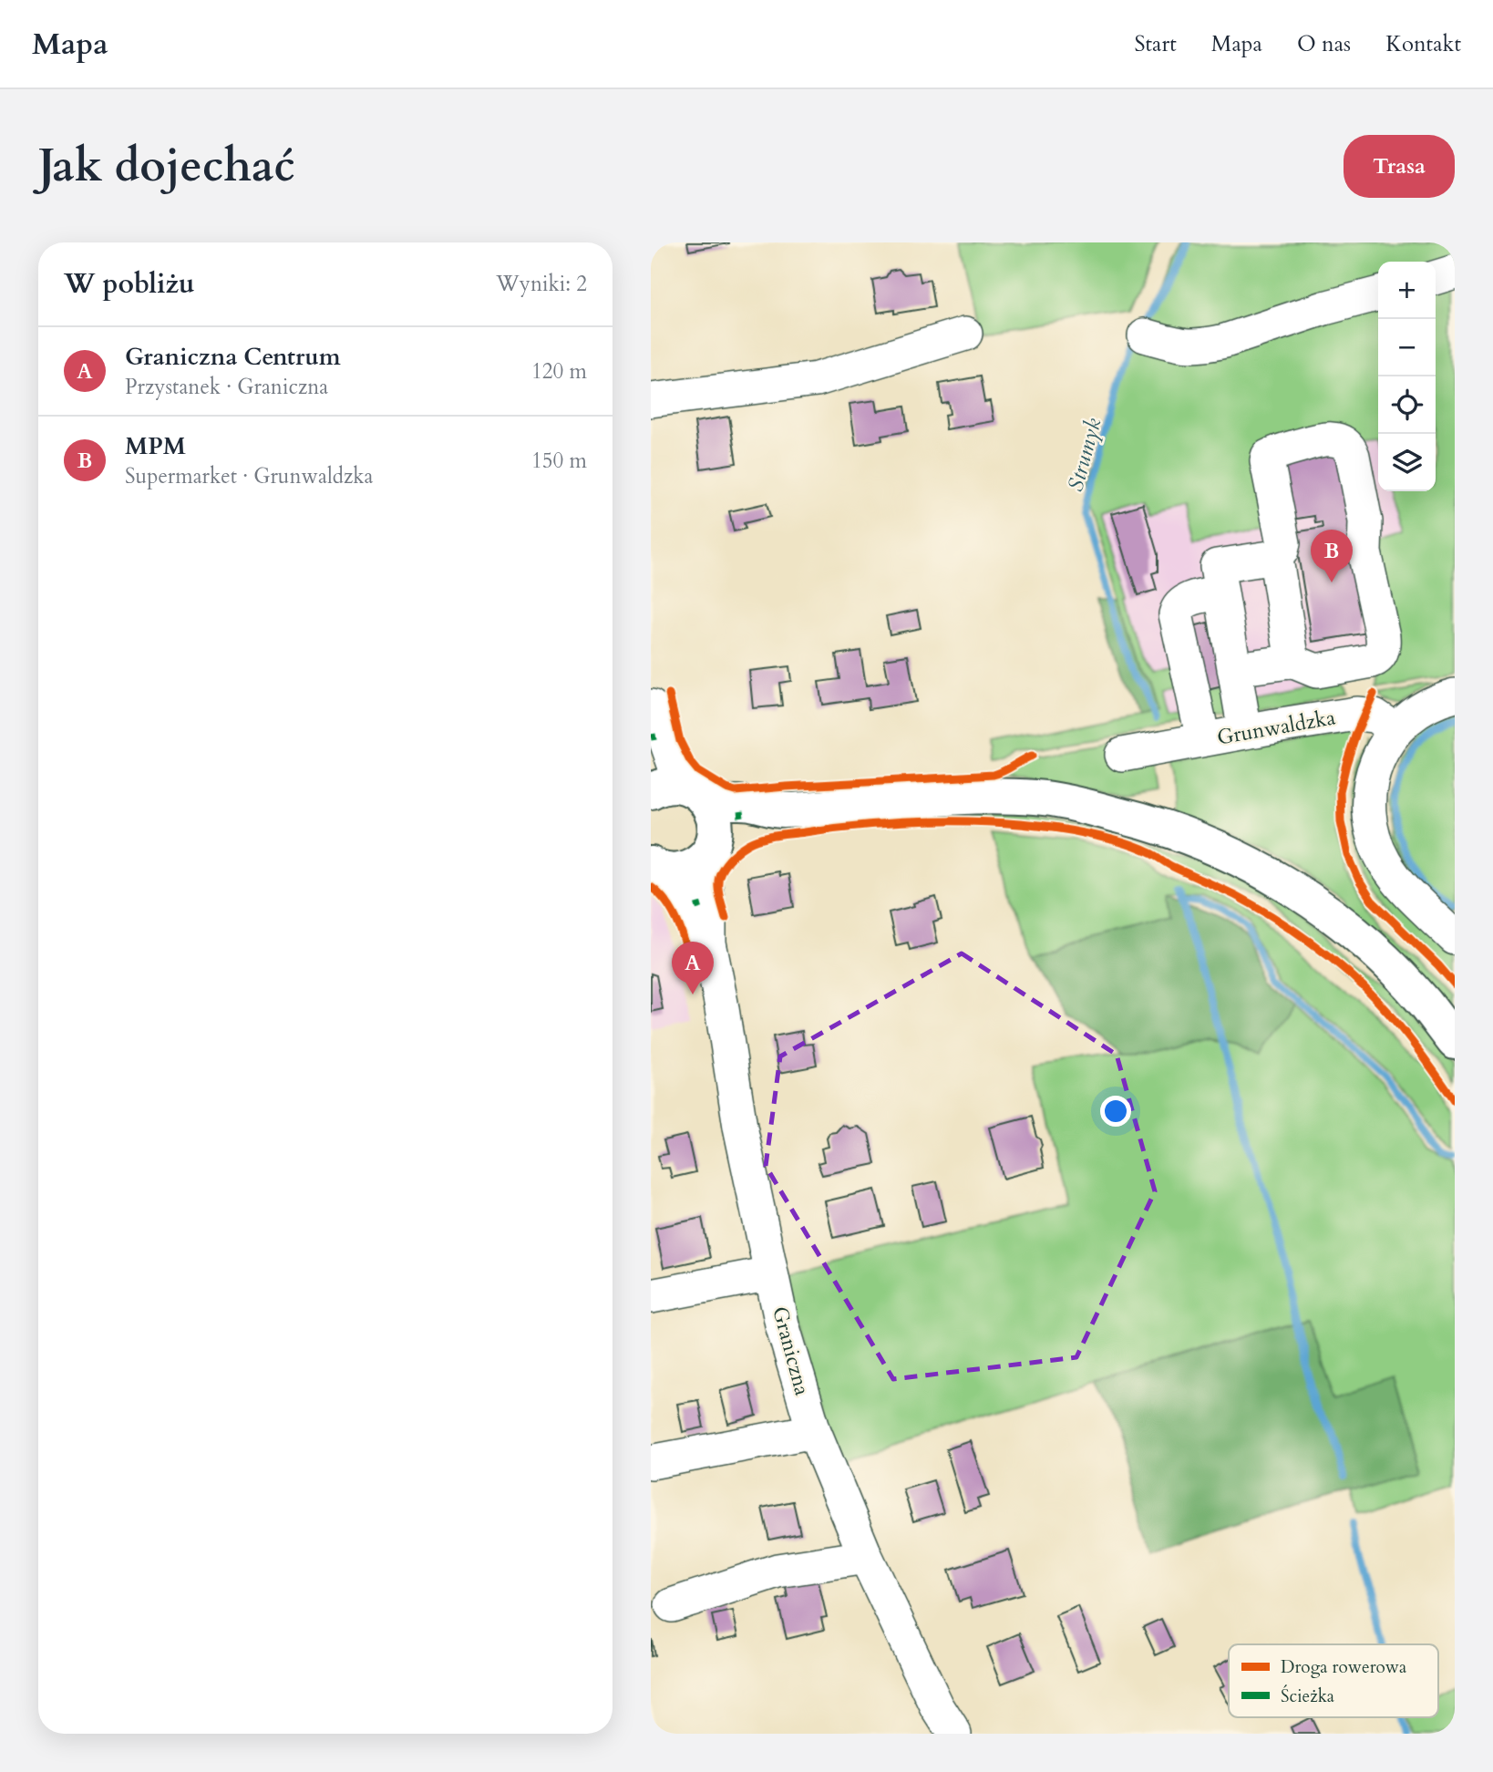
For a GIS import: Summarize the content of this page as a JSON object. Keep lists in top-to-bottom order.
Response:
{
  "streets": {
    "street": ["Grunwaldzka", "Graniczna"]
  },
  "water": ["Strumyk"],
  "legend": ["Droga rowerowa", "Ścieżka"],
  "page": {
    "header": "Mapa",
    "nav": [
      "Start",
      "Mapa",
      "O nas",
      "Kontakt"
    ],
    "buttons": "Trasa",
    "title": "Jak dojechać",
    "heading": ["W pobliżu", "Wyniki: 2"],
    "map_buttons": ["+", "−"],
    "list": [
      {
        "mark": "A",
        "name": "Graniczna Centrum",
        "note": "Przystanek · Graniczna",
        "value": "120 m"
      },
      {
        "mark": "B",
        "name": "MPM",
        "note": "Supermarket · Grunwaldzka",
        "value": "150 m"
      }
    ],
    "pins": ["B", "A"]
  }
}
